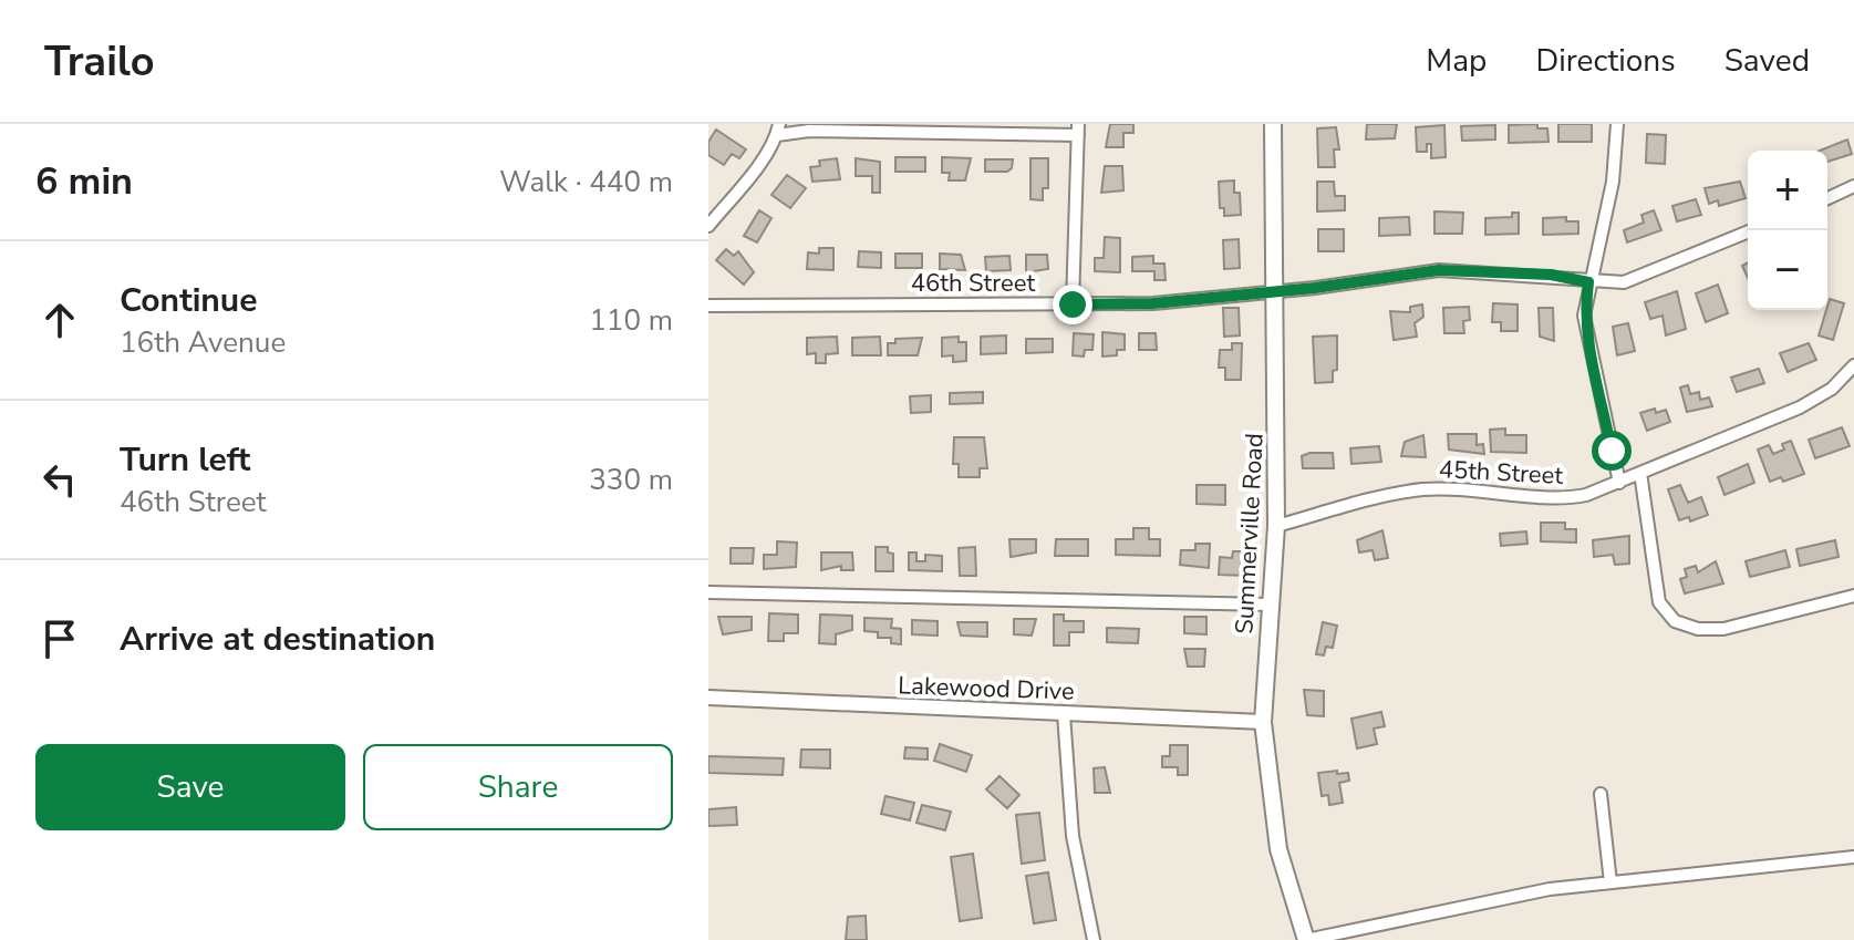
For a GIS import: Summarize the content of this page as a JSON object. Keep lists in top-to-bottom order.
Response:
{
  "streets": {
    "main road": ["Summerville Road"],
    "street": ["46th Street", "45th Street", "Lakewood Drive"]
  },
  "crossings": [
    ["46th Street", "Summerville Road"],
    ["45th Street", "Summerville Road"],
    ["Summerville Road", "Lakewood Drive"]
  ],
  "page": {
    "header": "Trailo",
    "nav": ["Map", "Directions", "Saved"],
    "heading": ["6 min", "Walk · 440 m"],
    "map_buttons": ["+", "−"],
    "list": [
      ["Continue", "16th Avenue", "110 m"],
      ["Turn left", "46th Street", "330 m"],
      "Arrive at destination"
    ],
    "buttons": ["Save", "Share"]
  }
}
